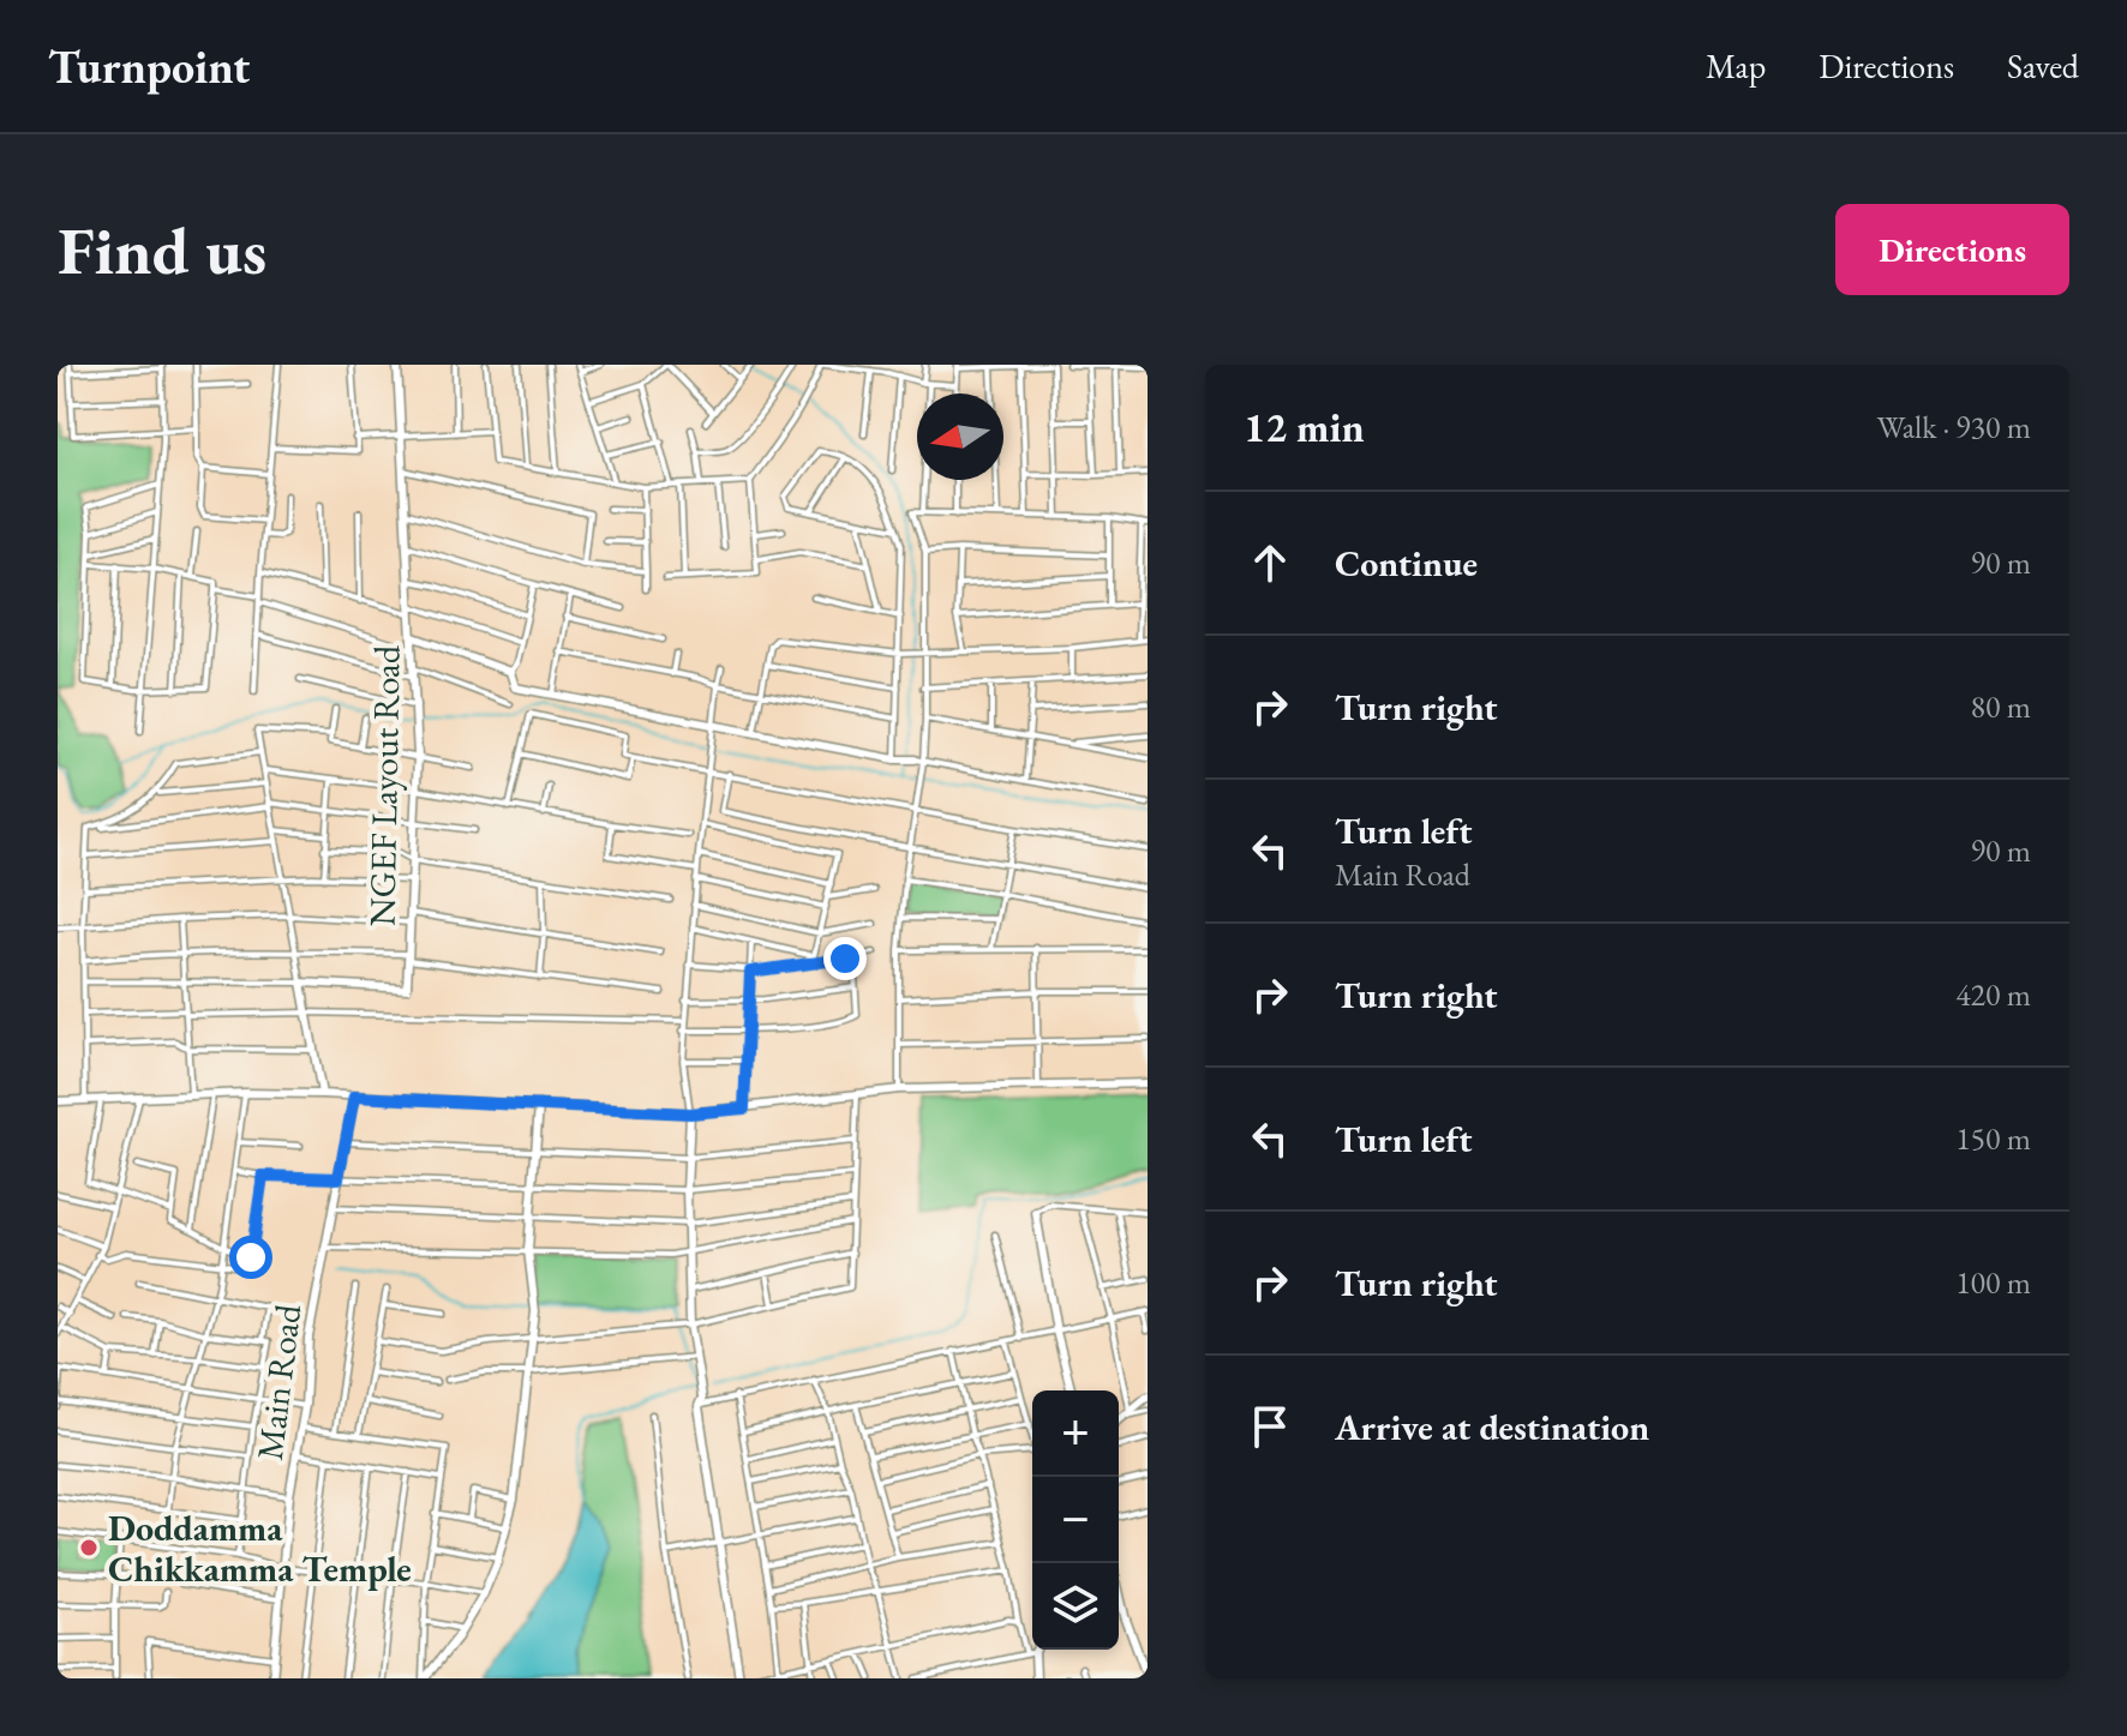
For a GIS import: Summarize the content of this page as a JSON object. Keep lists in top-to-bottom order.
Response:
{
  "streets": {
    "street": ["NGEF Layout Road", "Main Road"]
  },
  "places": ["Doddamma Chikkamma Temple"],
  "north": "left",
  "page": {
    "header": "Turnpoint",
    "nav": ["Map", "Directions", "Saved"],
    "buttons": "Directions",
    "title": "Find us",
    "heading": ["12 min", "Walk · 930 m"],
    "list": [
      ["Continue", "90 m"],
      ["Turn right", "80 m"],
      ["Turn left", "Main Road", "90 m"],
      ["Turn right", "420 m"],
      ["Turn left", "150 m"],
      ["Turn right", "100 m"],
      "Arrive at destination"
    ],
    "map_buttons": ["+", "−"]
  }
}
